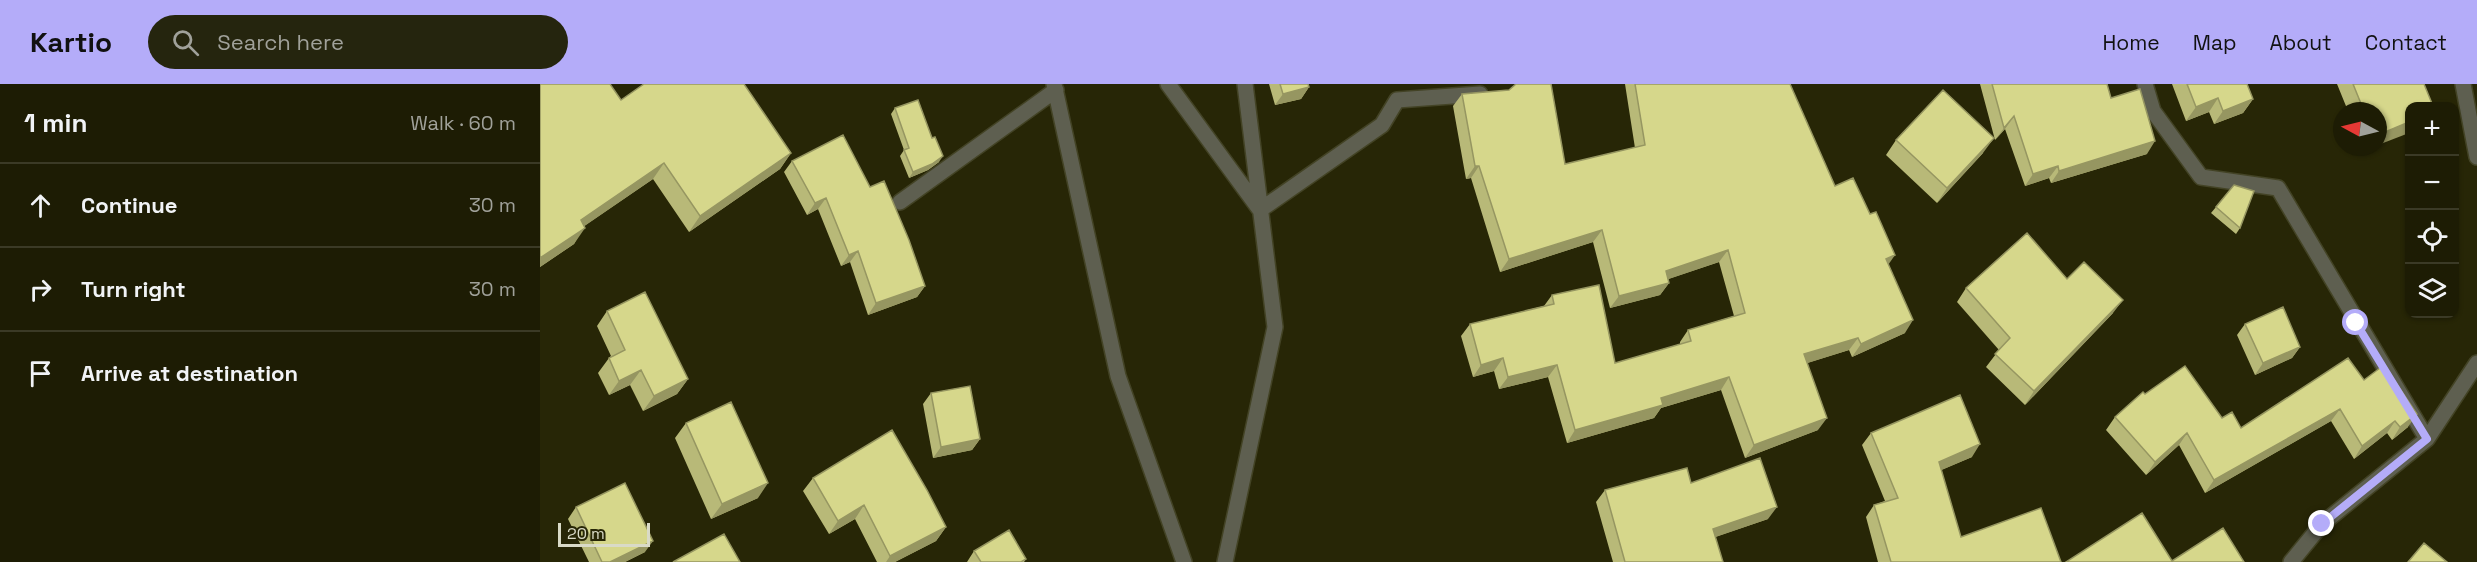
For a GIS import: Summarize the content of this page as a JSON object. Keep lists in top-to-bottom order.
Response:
{
  "scale_bar": "20 m",
  "north": "left",
  "page": {
    "header": "Kartio",
    "search": "Search here",
    "nav": [
      "Home",
      "Map",
      "About",
      "Contact"
    ],
    "heading": ["1 min", "Walk · 60 m"],
    "map_buttons": ["+", "−"],
    "list": [
      ["Continue", "30 m"],
      ["Turn right", "30 m"],
      "Arrive at destination"
    ],
    "scale": "20 m"
  }
}
